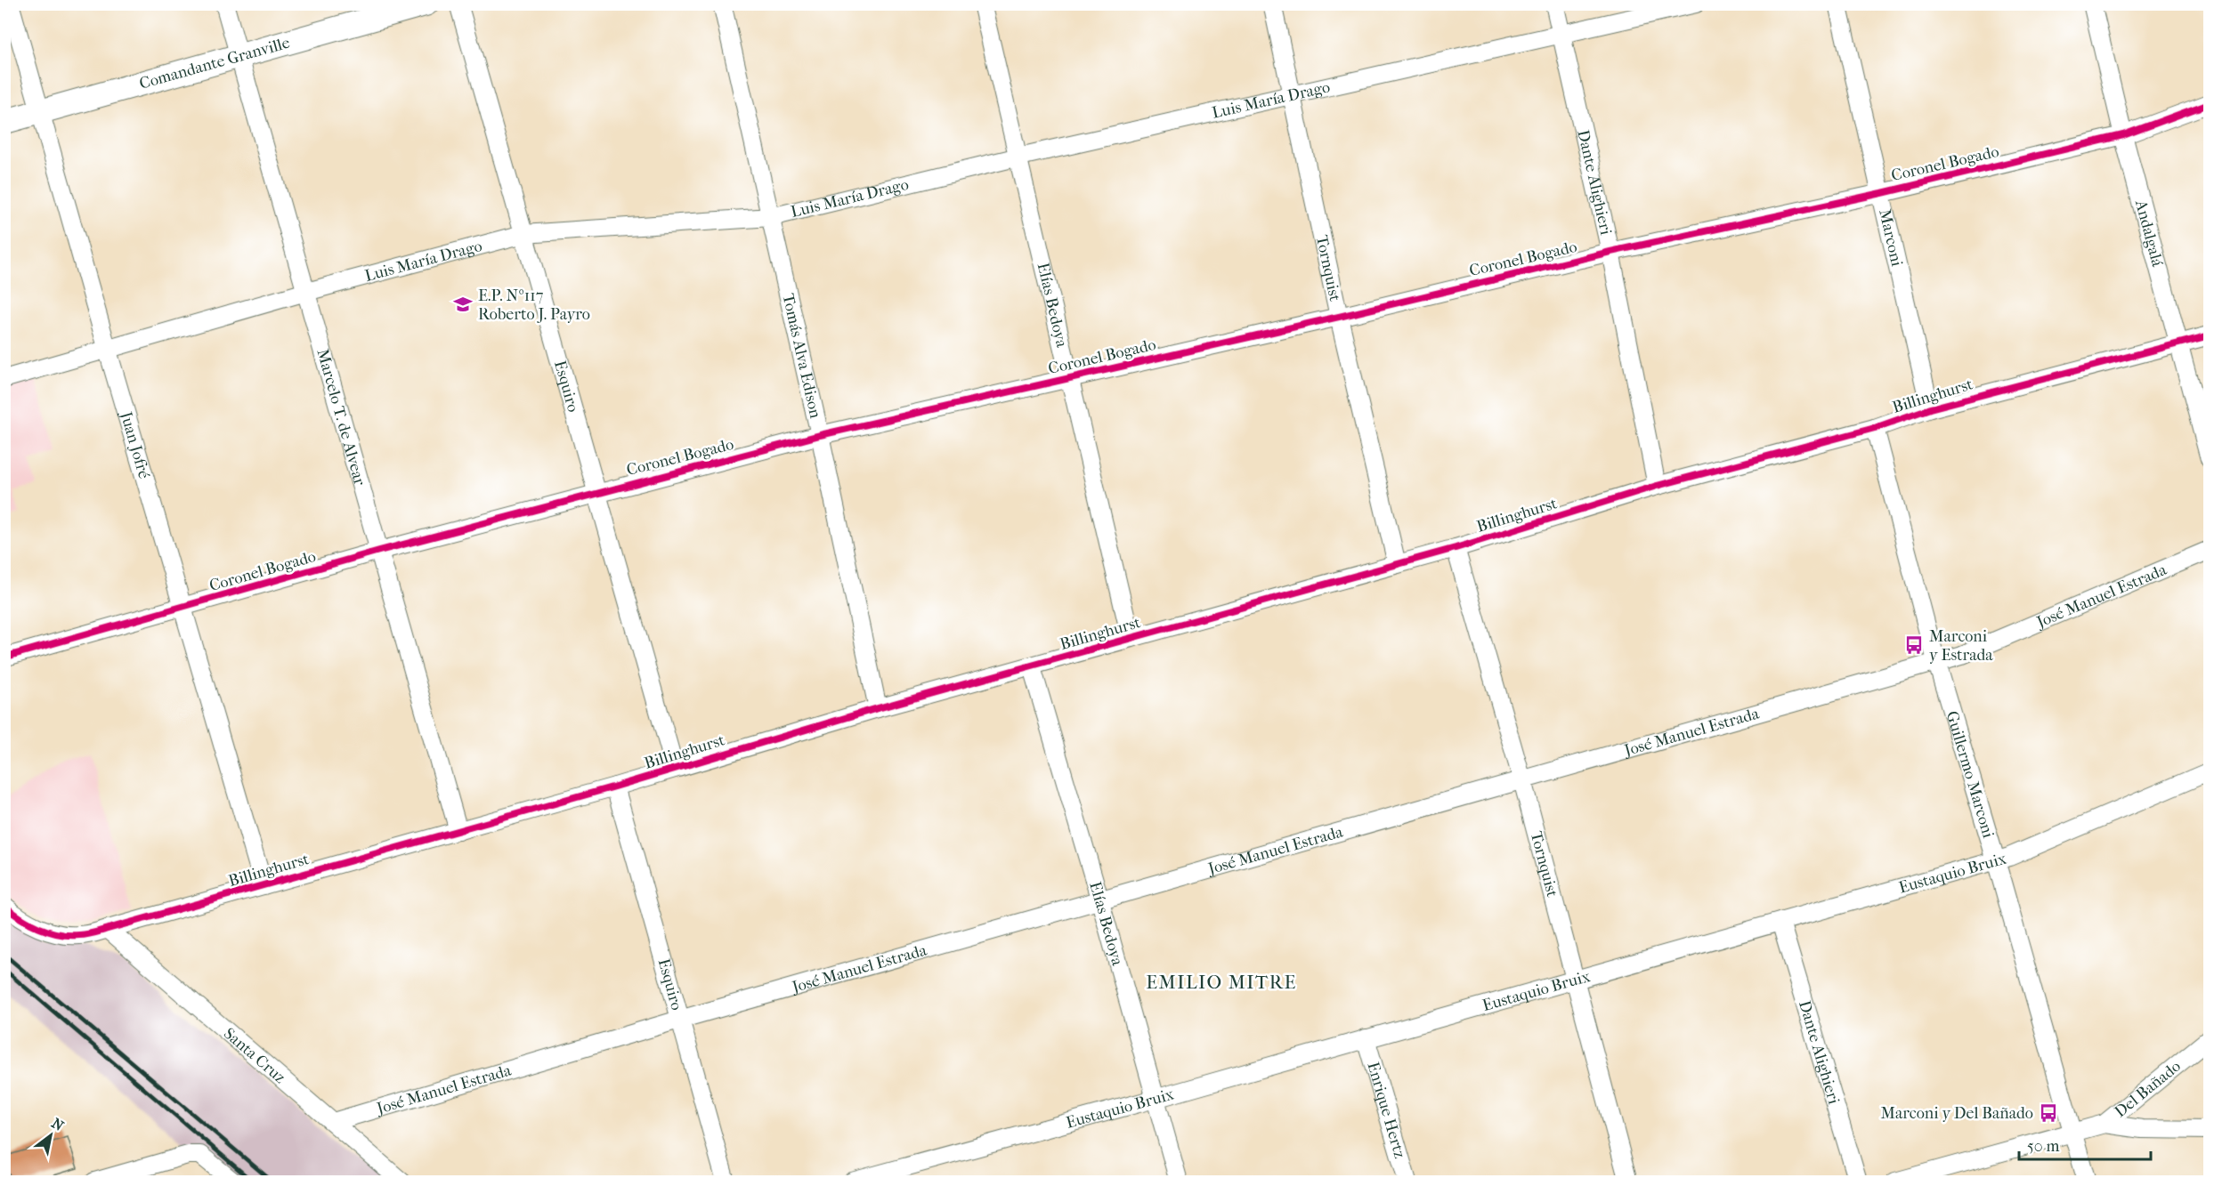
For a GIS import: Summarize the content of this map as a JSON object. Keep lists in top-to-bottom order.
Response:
{
  "streets": {
    "street": [
      "Comandante Granville",
      "Luis María Drago",
      "Coronel Bogado",
      "Dante Alighieri",
      "Andalgalá",
      "Marconi",
      "Tornquist",
      "Elías Bedoya",
      "Tomás Alva Edison",
      "Esquiro",
      "Billinghurst",
      "Marcelo T. de Alvear",
      "Juan Jofré",
      "José Manuel Estrada",
      "Guillermo Marconi",
      "Eustaquio Bruix",
      "Santa Cruz",
      "Del Bañado",
      "Enrique Hertz"
    ]
  },
  "crossings": [
    ["Comandante Granville", "Marcelo T. de Alvear"],
    ["Comandante Granville", "Juan Jofré"],
    ["Luis María Drago", "Dante Alighieri"],
    ["Luis María Drago", "Tornquist"],
    ["Luis María Drago", "Elías Bedoya"],
    ["Luis María Drago", "Tomás Alva Edison"],
    ["Luis María Drago", "Esquiro"],
    ["Luis María Drago", "Marcelo T. de Alvear"],
    ["Luis María Drago", "Juan Jofré"],
    ["Coronel Bogado", "Dante Alighieri"],
    ["Coronel Bogado", "Andalgalá"],
    ["Coronel Bogado", "Marconi"],
    ["Coronel Bogado", "Tornquist"],
    ["Coronel Bogado", "Elías Bedoya"],
    ["Coronel Bogado", "Tomás Alva Edison"],
    ["Coronel Bogado", "Esquiro"],
    ["Coronel Bogado", "Marcelo T. de Alvear"],
    ["Coronel Bogado", "Juan Jofré"],
    ["Dante Alighieri", "Billinghurst"],
    ["Dante Alighieri", "Eustaquio Bruix"],
    ["Andalgalá", "Billinghurst"],
    ["Marconi", "Billinghurst"],
    ["Tornquist", "Billinghurst"],
    ["Tornquist", "José Manuel Estrada"],
    ["Tornquist", "Eustaquio Bruix"],
    ["Elías Bedoya", "Billinghurst"],
    ["Elías Bedoya", "José Manuel Estrada"],
    ["Elías Bedoya", "Eustaquio Bruix"],
    ["Tomás Alva Edison", "Billinghurst"],
    ["Esquiro", "Billinghurst"],
    ["Esquiro", "José Manuel Estrada"],
    ["Billinghurst", "Marcelo T. de Alvear"],
    ["Billinghurst", "Juan Jofré"],
    ["Billinghurst", "Guillermo Marconi"],
    ["Billinghurst", "Santa Cruz"],
    ["José Manuel Estrada", "Guillermo Marconi"],
    ["José Manuel Estrada", "Santa Cruz"],
    ["Guillermo Marconi", "Eustaquio Bruix"],
    ["Guillermo Marconi", "Del Bañado"],
    ["Eustaquio Bruix", "Enrique Hertz"]
  ],
  "districts": ["EMILIO MITRE"],
  "places": {
    "school or university": ["E.P. Nº117 Roberto J. Payro"],
    "bus stop": ["Marconi y Estrada", "Marconi y Del Bañado"]
  },
  "scale_bar": "50 m",
  "north": "top right"
}
